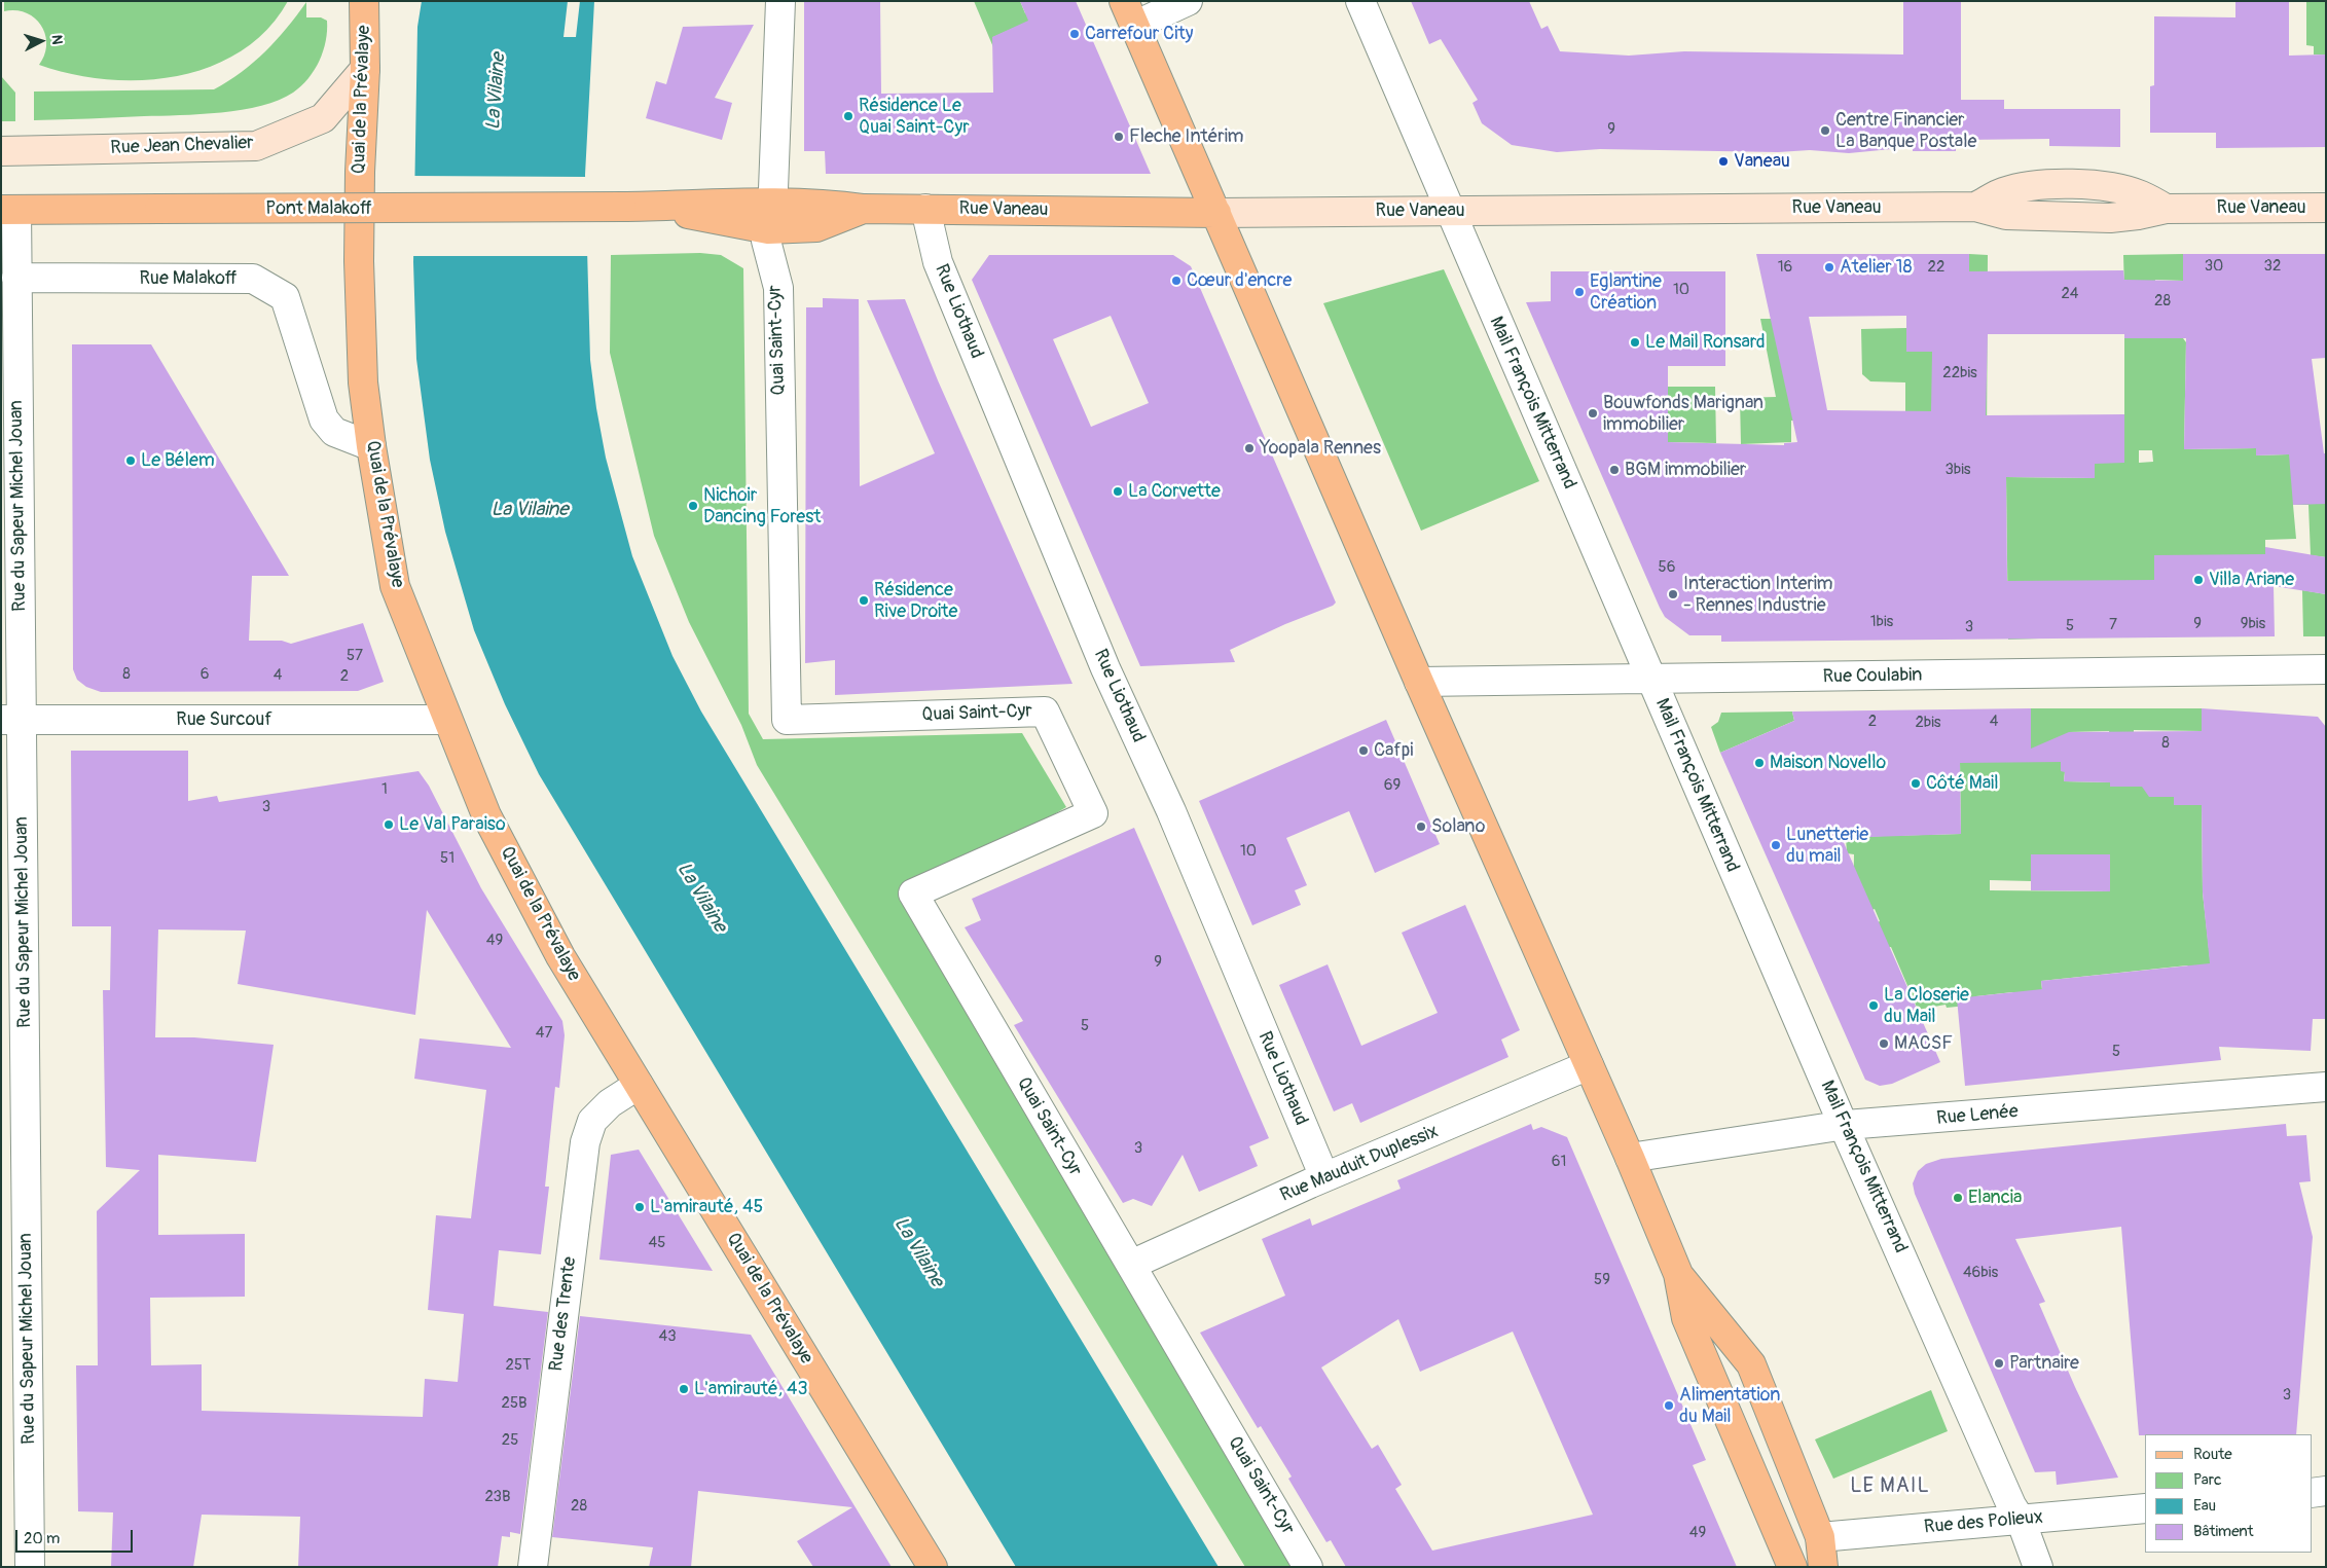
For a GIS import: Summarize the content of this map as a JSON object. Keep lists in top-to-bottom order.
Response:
{
  "streets": {
    "main road": [
      "Quai de la Prévalaye",
      "Rue Jean Chevalier",
      "Rue Vaneau",
      "Pont Malakoff"
    ],
    "street": [
      "Rue Malakoff",
      "Rue Liothaud",
      "Quai Saint-Cyr",
      "Mail François Mitterrand",
      "Rue du Sapeur Michel Jouan",
      "Rue Coulabin",
      "Rue Surcouf",
      "Rue Lenée",
      "Rue Mauduit Duplessix",
      "Rue des Trente",
      "Rue des Polieux"
    ]
  },
  "crossings": [
    ["Quai de la Prévalaye", "Rue Jean Chevalier"],
    ["Quai de la Prévalaye", "Rue Malakoff"],
    ["Quai de la Prévalaye", "Rue Surcouf"],
    ["Quai de la Prévalaye", "Rue des Trente"],
    ["Rue Vaneau", "Pont Malakoff"],
    ["Rue Vaneau", "Rue Liothaud"],
    ["Rue Vaneau", "Quai Saint-Cyr"],
    ["Rue Vaneau", "Mail François Mitterrand"],
    ["Rue Malakoff", "Rue du Sapeur Michel Jouan"],
    ["Rue Liothaud", "Rue Mauduit Duplessix"],
    ["Quai Saint-Cyr", "Rue Mauduit Duplessix"],
    ["Mail François Mitterrand", "Rue Coulabin"],
    ["Mail François Mitterrand", "Rue Lenée"],
    ["Mail François Mitterrand", "Rue des Polieux"],
    ["Rue du Sapeur Michel Jouan", "Rue Surcouf"]
  ],
  "districts": ["LE MAIL"],
  "water": ["La Vilaine"],
  "places": [
    "Carrefour City",
    "Résidence Le Quai Saint-Cyr",
    "Centre Financier La Banque Postale",
    "Fleche Intérim",
    "Vaneau",
    "Atelier 18",
    "Cœur d'encre",
    "Eglantine Création",
    "Le Mail Ronsard",
    "Bouwfonds Marignan immobilier",
    "Yoopala Rennes",
    "Le Bélem",
    "BGM immobilier",
    "La Corvette",
    "Nichoir Dancing Forest",
    "Villa Ariane",
    "Interaction Interim - Rennes Industrie",
    "Résidence Rive Droite",
    "Cafpi",
    "Maison Novello",
    "Côté Mail",
    "Le Val Paraiso",
    "Solano",
    "Lunetterie du mail",
    "La Closerie du Mail",
    "MACSF",
    "Elancia",
    "L'amirauté, 45",
    "Partnaire",
    "L'amirauté, 43",
    "Alimentation du Mail"
  ],
  "house_numbers": [
    "9",
    "30",
    "32",
    "16",
    "22",
    "10",
    "24",
    "28",
    "22bis",
    "3bis",
    "56",
    "1bis",
    "9",
    "9bis",
    "7",
    "5",
    "3",
    "57",
    "8",
    "6",
    "4",
    "2",
    "2",
    "4",
    "2bis",
    "8",
    "69",
    "1",
    "3",
    "10",
    "51",
    "49",
    "9",
    "5",
    "47",
    "5",
    "3",
    "61",
    "45",
    "46bis",
    "59",
    "43",
    "25T",
    "3",
    "25B",
    "25",
    "23B",
    "28",
    "49"
  ],
  "legend": [
    "Route",
    "Parc",
    "Eau",
    "Bâtiment"
  ],
  "scale_bar": "20 m",
  "north": "right"
}
